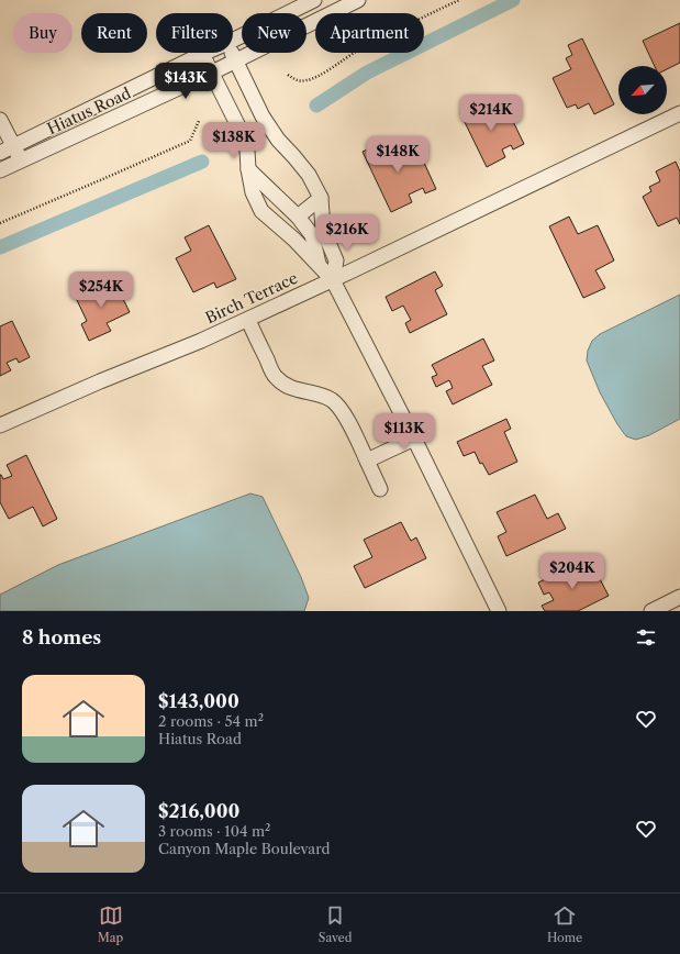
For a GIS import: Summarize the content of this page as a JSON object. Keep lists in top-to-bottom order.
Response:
{
  "streets": {
    "street": ["Hiatus Road", "Birch Terrace"]
  },
  "north": "bottom left",
  "page": {
    "chip": [
      "Buy",
      "Rent",
      "Filters",
      "New",
      "Apartment"
    ],
    "price": [
      "$143K",
      "$214K",
      "$138K",
      "$148K",
      "$216K",
      "$254K",
      "$113K",
      "$204K"
    ],
    "heading": "8 homes",
    "list": [
      {
        "name": "$143,000",
        "note": "2 rooms · 54 m² · Hiatus Road"
      },
      {
        "name": "$216,000",
        "note": "3 rooms · 104 m² · Canyon Maple Boulevard"
      }
    ],
    "tabs": ["Map", "Saved", "Home"]
  }
}
